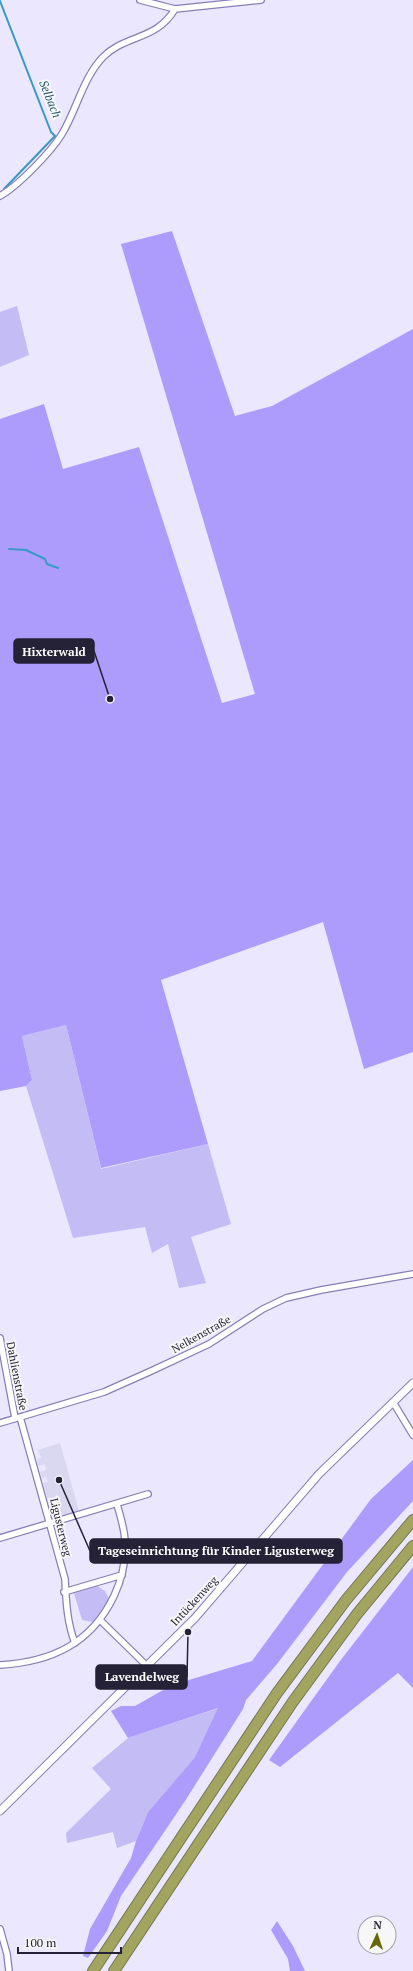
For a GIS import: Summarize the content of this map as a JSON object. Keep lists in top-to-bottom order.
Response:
{
  "streets": {
    "street": [
      "Nelkenstraße",
      "Dahlienstraße",
      "Ligusterweg",
      "Intückenweg"
    ]
  },
  "crossings": [
    ["Nelkenstraße", "Dahlienstraße"],
    ["Nelkenstraße", "Ligusterweg"],
    ["Dahlienstraße", "Ligusterweg"]
  ],
  "water": ["Selbach"],
  "places": ["Hixterwald", "Tageseinrichtung für Kinder Ligusterweg", "Lavendelweg"],
  "scale_bar": "100 m",
  "north": "top"
}
